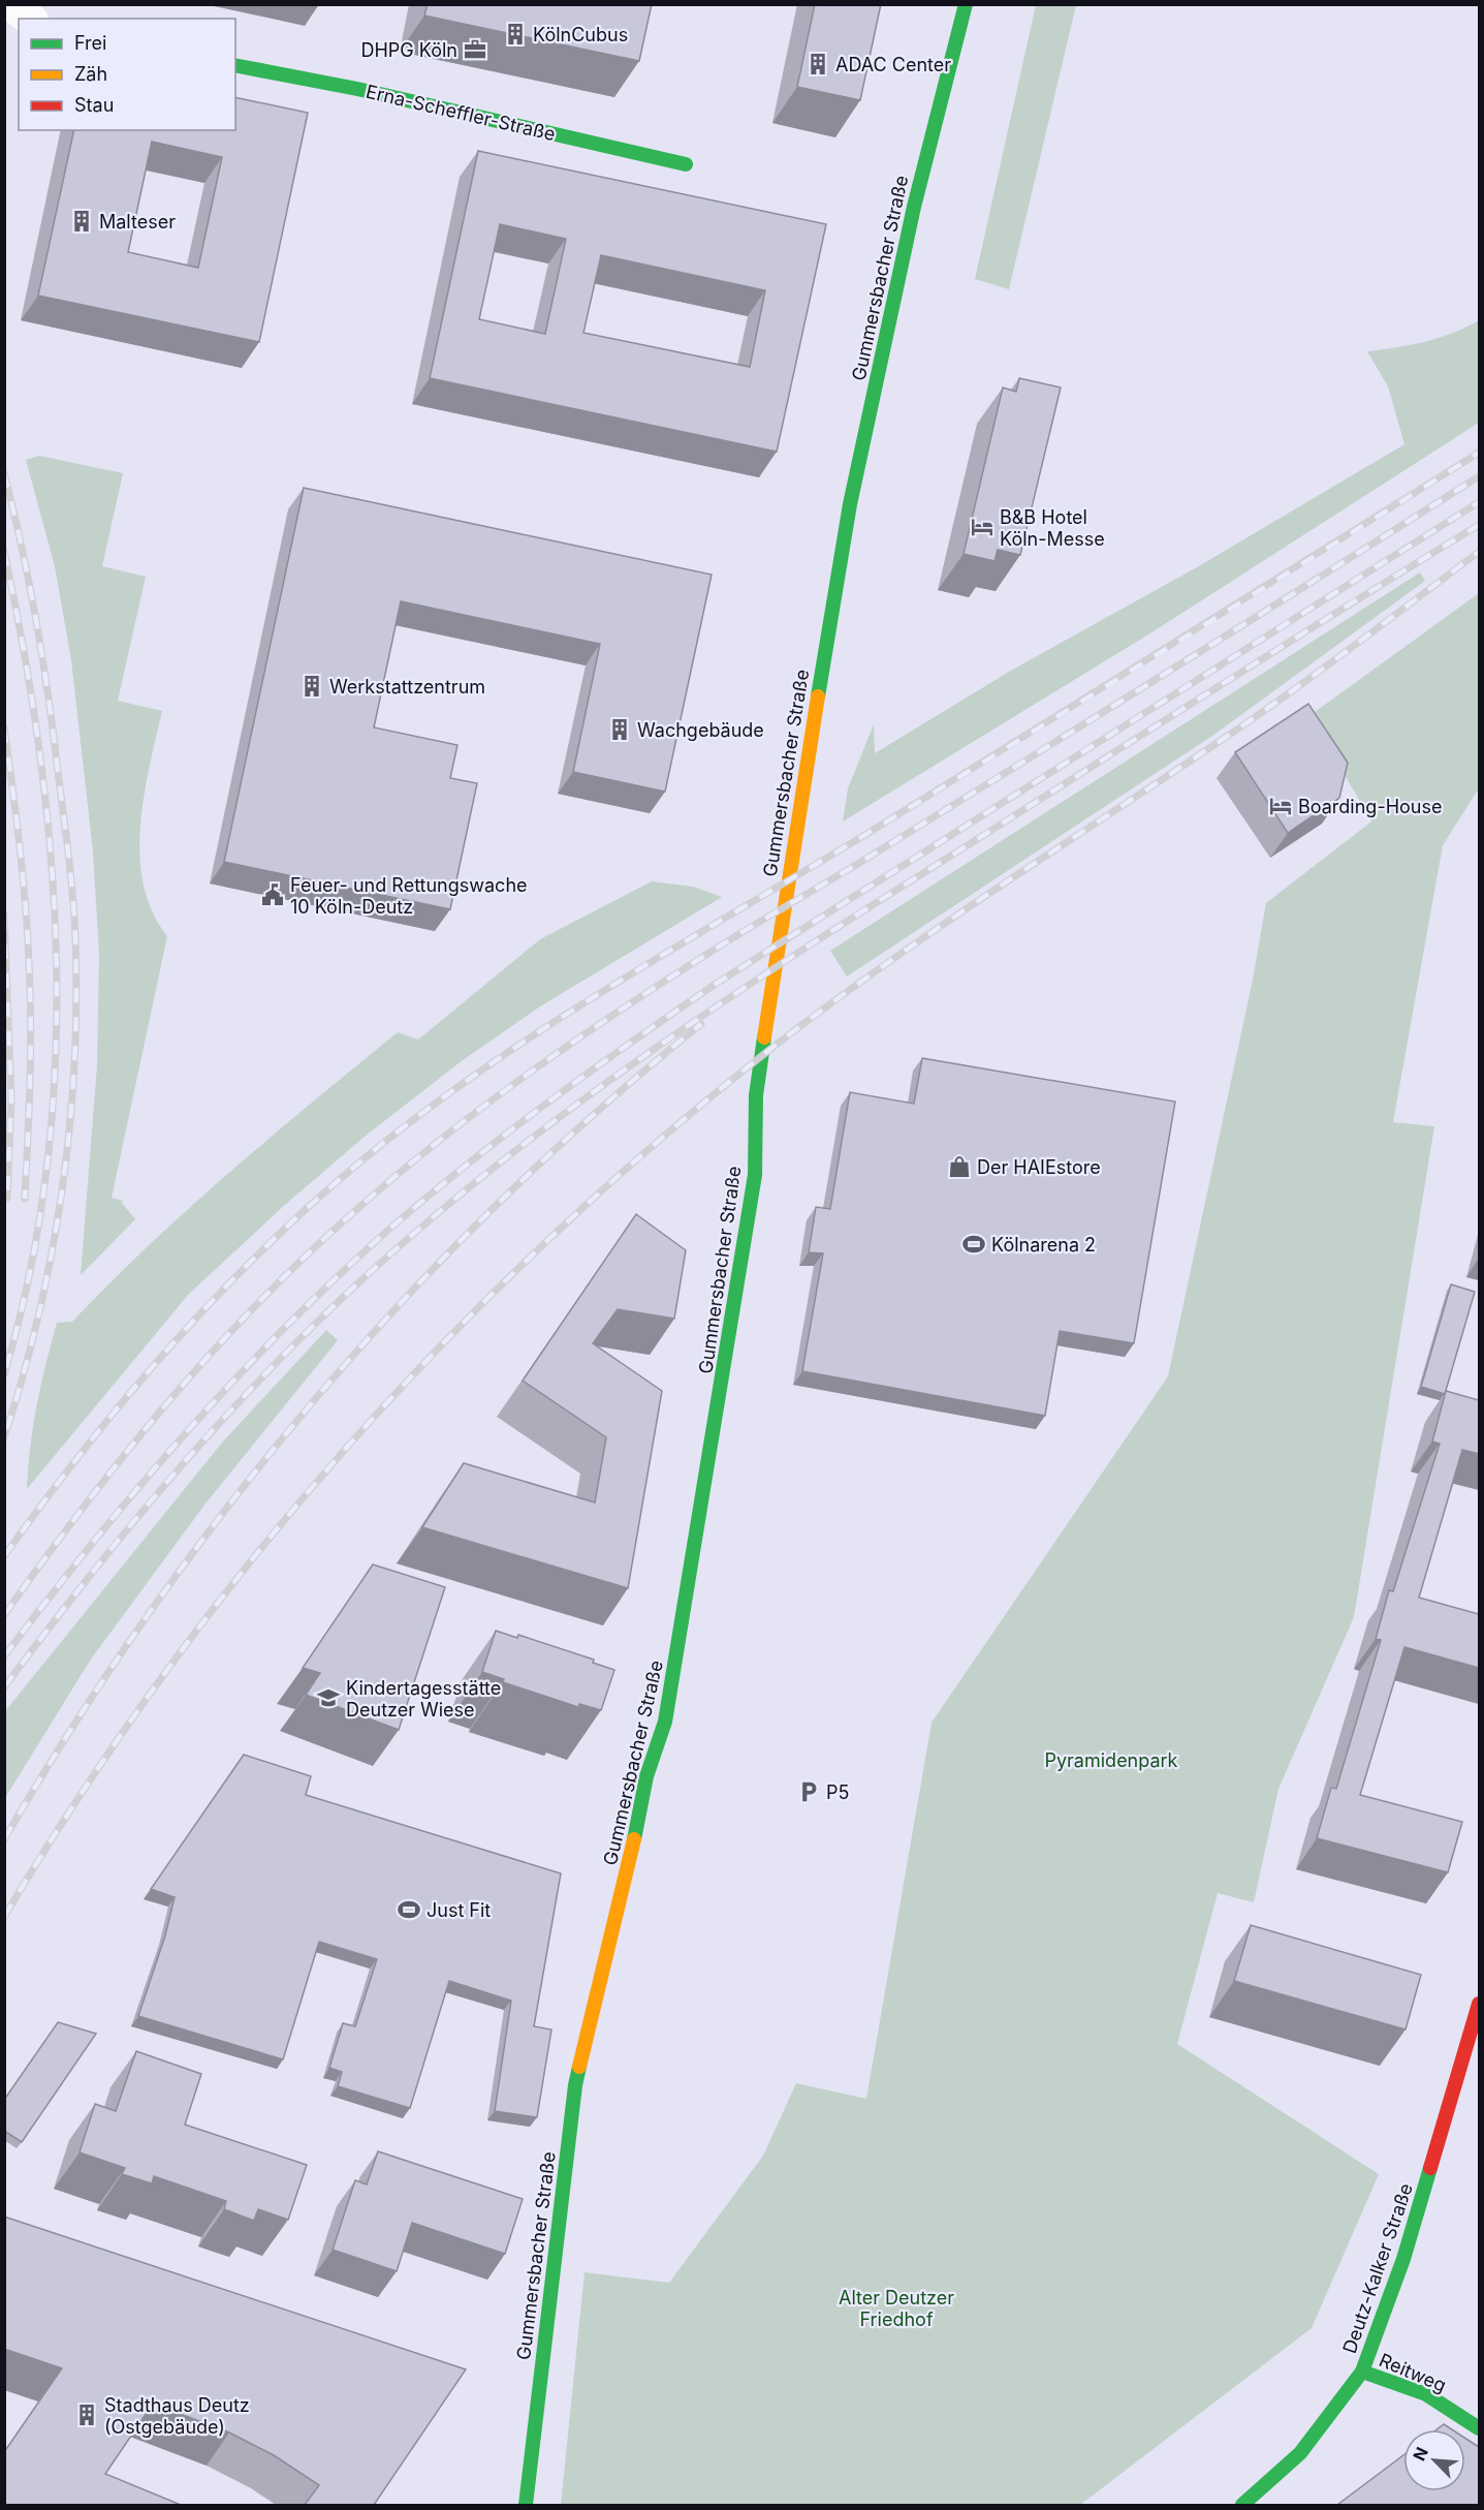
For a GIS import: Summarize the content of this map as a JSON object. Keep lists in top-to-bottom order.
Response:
{
  "streets": {
    "street": [
      "Erna-Scheffler-Straße",
      "Gummersbacher Straße",
      "Deutz-Kalker Straße",
      "Reitweg"
    ]
  },
  "crossings": [
    ["Deutz-Kalker Straße", "Reitweg"]
  ],
  "parks": ["Pyramidenpark", "Alter Deutzer Friedhof"],
  "places": {
    "building": [
      "KölnCubus",
      "ADAC Center",
      "Malteser",
      "Werkstattzentrum",
      "Wachgebäude",
      "Stadthaus Deutz (Ostgebäude)"
    ],
    "office": ["DHPG Köln"],
    "hotel": ["B&B Hotel Köln-Messe", "Boarding-House"],
    "public building": ["Feuer- und Rettungswache 10 Köln-Deutz"],
    "shop": ["Der HAIEstore"],
    "sports": ["Kölnarena 2", "Just Fit"],
    "school or university": ["Kindertagesstätte Deutzer Wiese"],
    "parking": ["P5"]
  },
  "legend": ["Frei", "Zäh", "Stau"],
  "north": "top left"
}
